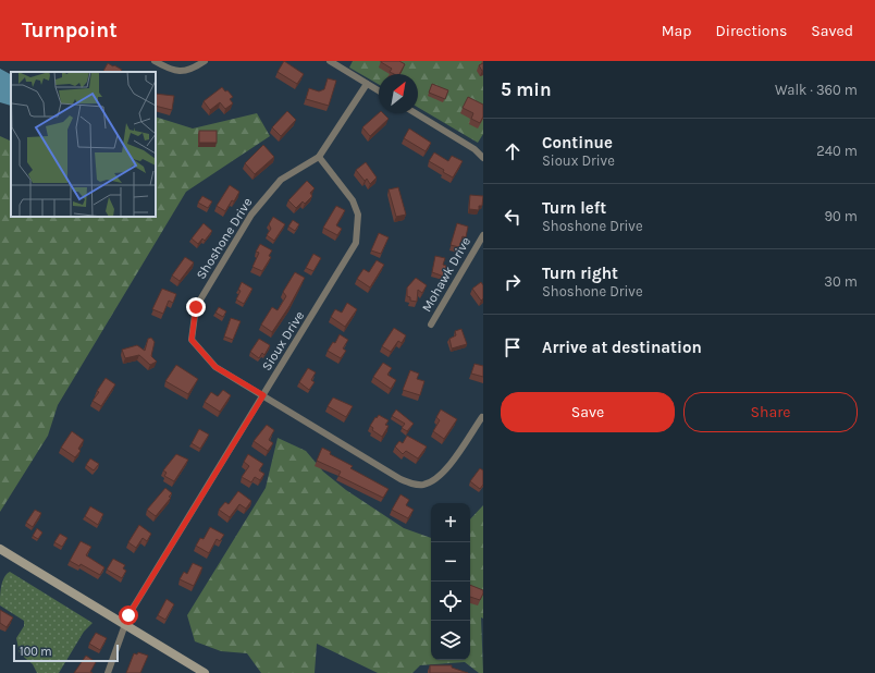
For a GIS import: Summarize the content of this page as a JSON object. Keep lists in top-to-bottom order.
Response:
{
  "streets": {
    "street": ["Shoshone Drive", "Mohawk Drive", "Sioux Drive"]
  },
  "crossings": [
    ["Shoshone Drive", "Sioux Drive"]
  ],
  "scale_bar": "100 m",
  "north": "top right",
  "page": {
    "header": "Turnpoint",
    "nav": ["Map", "Directions", "Saved"],
    "heading": ["5 min", "Walk · 360 m"],
    "list": [
      ["Continue", "Sioux Drive", "240 m"],
      ["Turn left", "Shoshone Drive", "90 m"],
      ["Turn right", "Shoshone Drive", "30 m"],
      "Arrive at destination"
    ],
    "buttons": ["Save", "Share"],
    "map_buttons": ["+", "−"],
    "scale": "100 m"
  }
}
